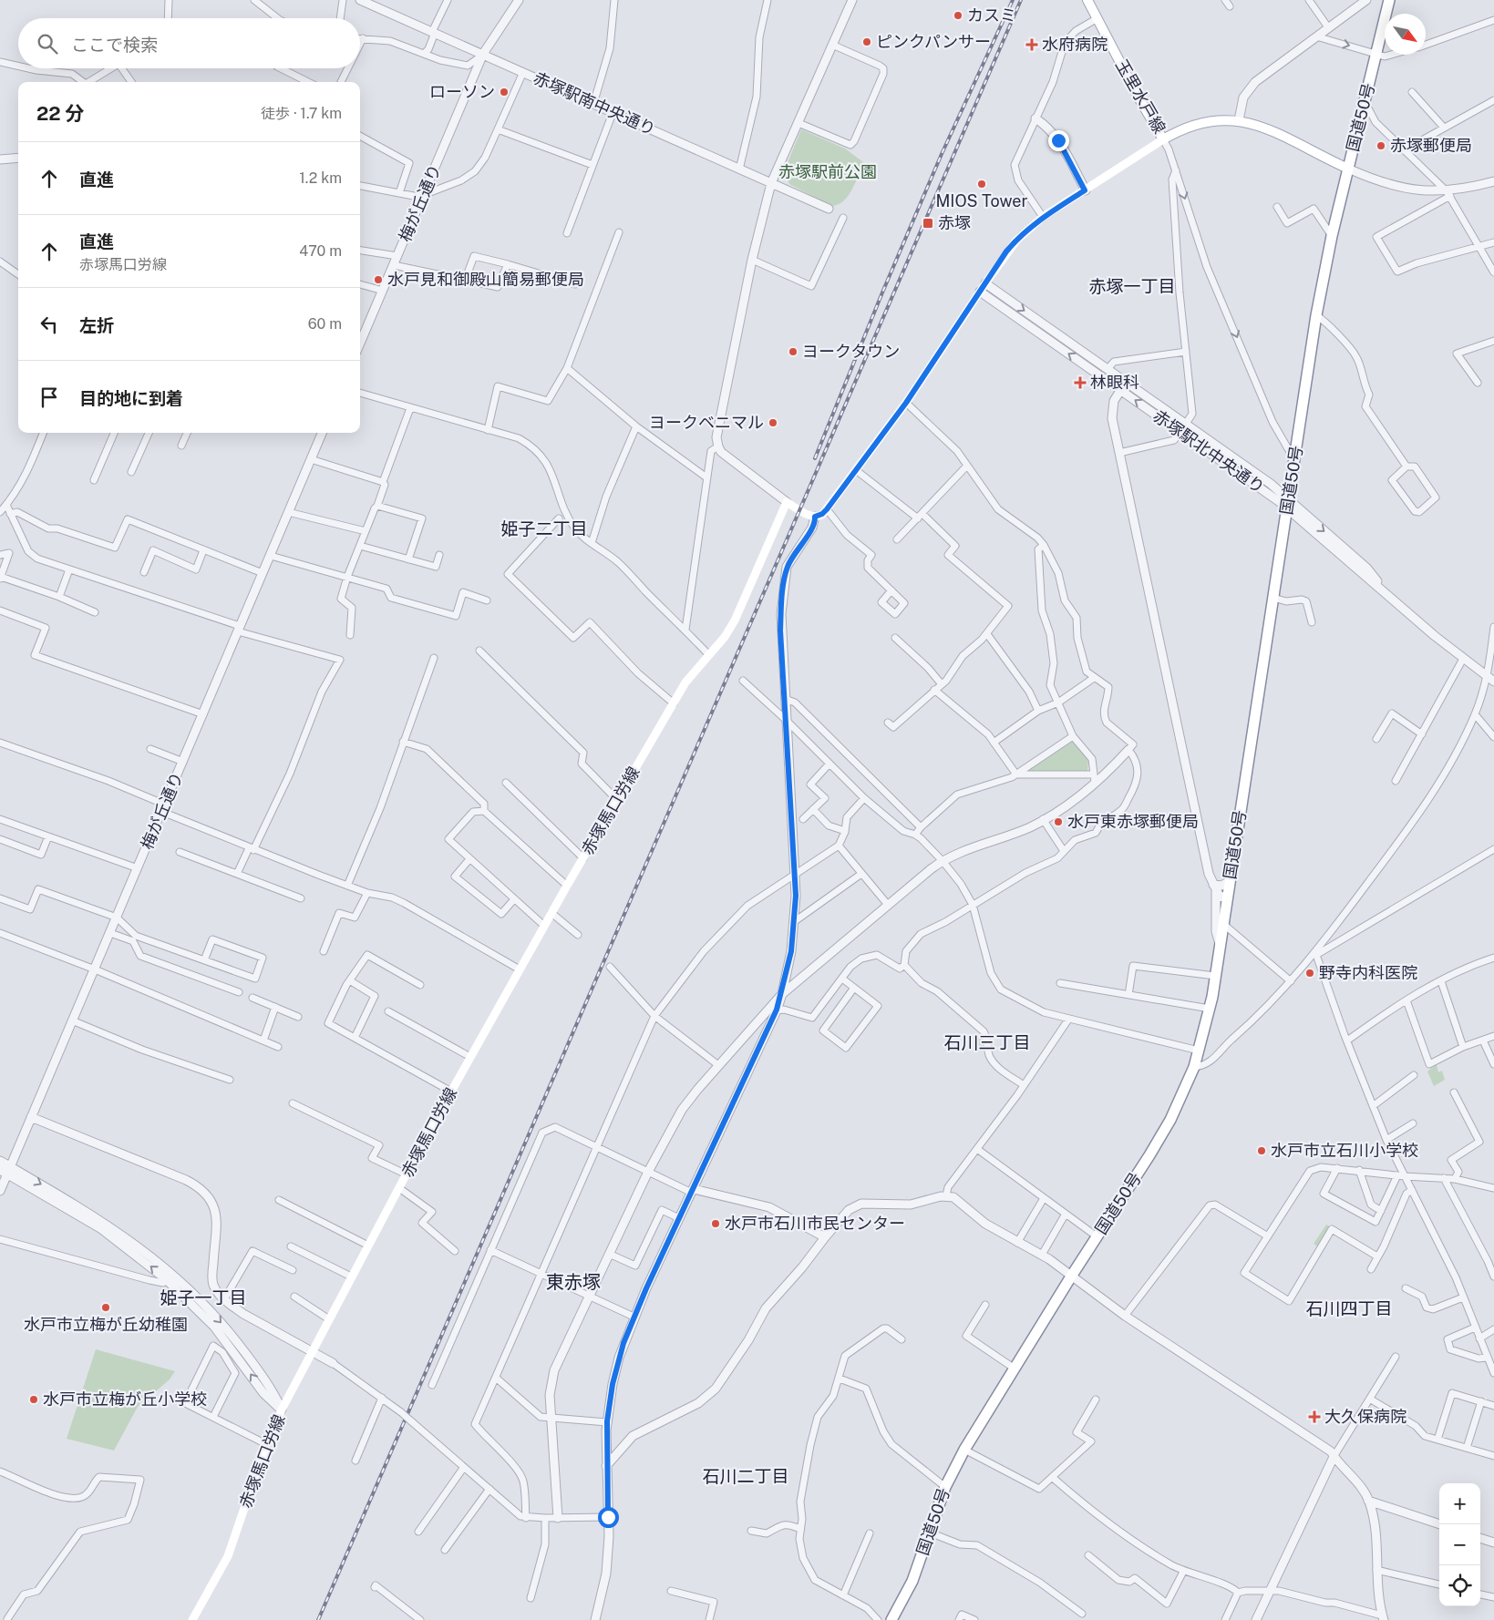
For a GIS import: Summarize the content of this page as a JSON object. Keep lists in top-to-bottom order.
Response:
{
  "streets": {
    "highway": ["国道50号"],
    "main road": ["玉里水戸線", "赤塚馬口労線"],
    "street": ["赤塚駅南中央通り", "梅が丘通り", "赤塚駅北中央通り"]
  },
  "crossings": [
    ["玉里水戸線", "国道50号"],
    ["赤塚駅南中央通り", "梅が丘通り"],
    ["国道50号", "赤塚駅北中央通り"]
  ],
  "districts": [
    "赤塚一丁目",
    "姫子二丁目",
    "石川三丁目",
    "東赤塚",
    "姫子一丁目",
    "石川四丁目",
    "石川二丁目"
  ],
  "parks": ["赤塚駅前公園"],
  "places": {
    "other": [
      "カスミ",
      "ピンクパンサー",
      "ローソン",
      "赤塚郵便局",
      "MIOS Tower",
      "水戸見和御殿山簡易郵便局",
      "ヨークタウン",
      "ヨークベニマル",
      "水戸東赤塚郵便局",
      "野寺内科医院",
      "水戸市立石川小学校",
      "水戸市石川市民センター",
      "水戸市立梅が丘幼稚園",
      "水戸市立梅が丘小学校"
    ],
    "health": ["水府病院", "林眼科", "大久保病院"],
    "transit": ["赤塚"]
  },
  "north": "bottom right",
  "page": {
    "search": "ここで検索",
    "heading": ["22 分", "徒歩 · 1.7 km"],
    "list": [
      ["直進", "1.2 km"],
      ["直進", "赤塚馬口労線", "470 m"],
      ["左折", "60 m"],
      "目的地に到着"
    ],
    "map_buttons": ["+", "−"]
  }
}
